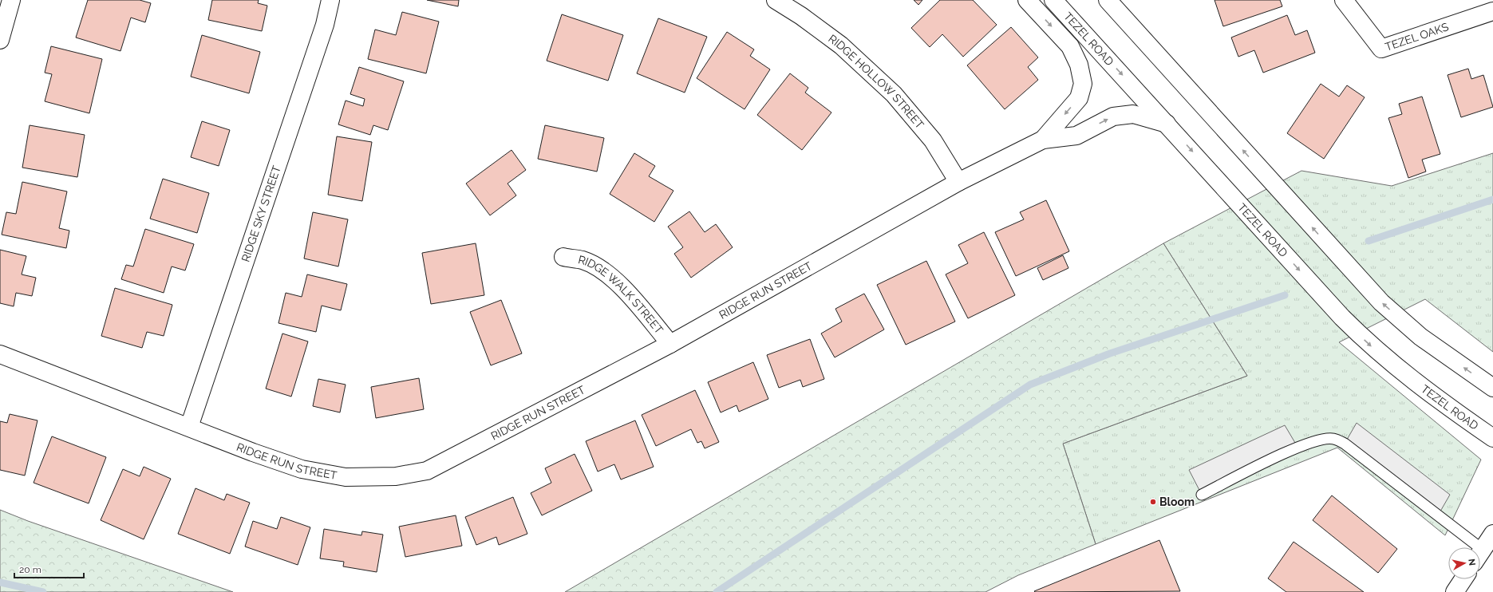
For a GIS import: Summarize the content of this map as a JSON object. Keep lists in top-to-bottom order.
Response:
{
  "streets": {
    "street": [
      "TEZEL OAKS",
      "TEZEL ROAD",
      "RIDGE HOLLOW STREET",
      "RIDGE SKY STREET",
      "RIDGE RUN STREET",
      "RIDGE WALK STREET"
    ]
  },
  "crossings": [
    ["TEZEL ROAD", "RIDGE RUN STREET"],
    ["RIDGE HOLLOW STREET", "RIDGE RUN STREET"],
    ["RIDGE SKY STREET", "RIDGE RUN STREET"],
    ["RIDGE RUN STREET", "RIDGE WALK STREET"]
  ],
  "places": ["Bloom"],
  "scale_bar": "20 m",
  "north": "right"
}
